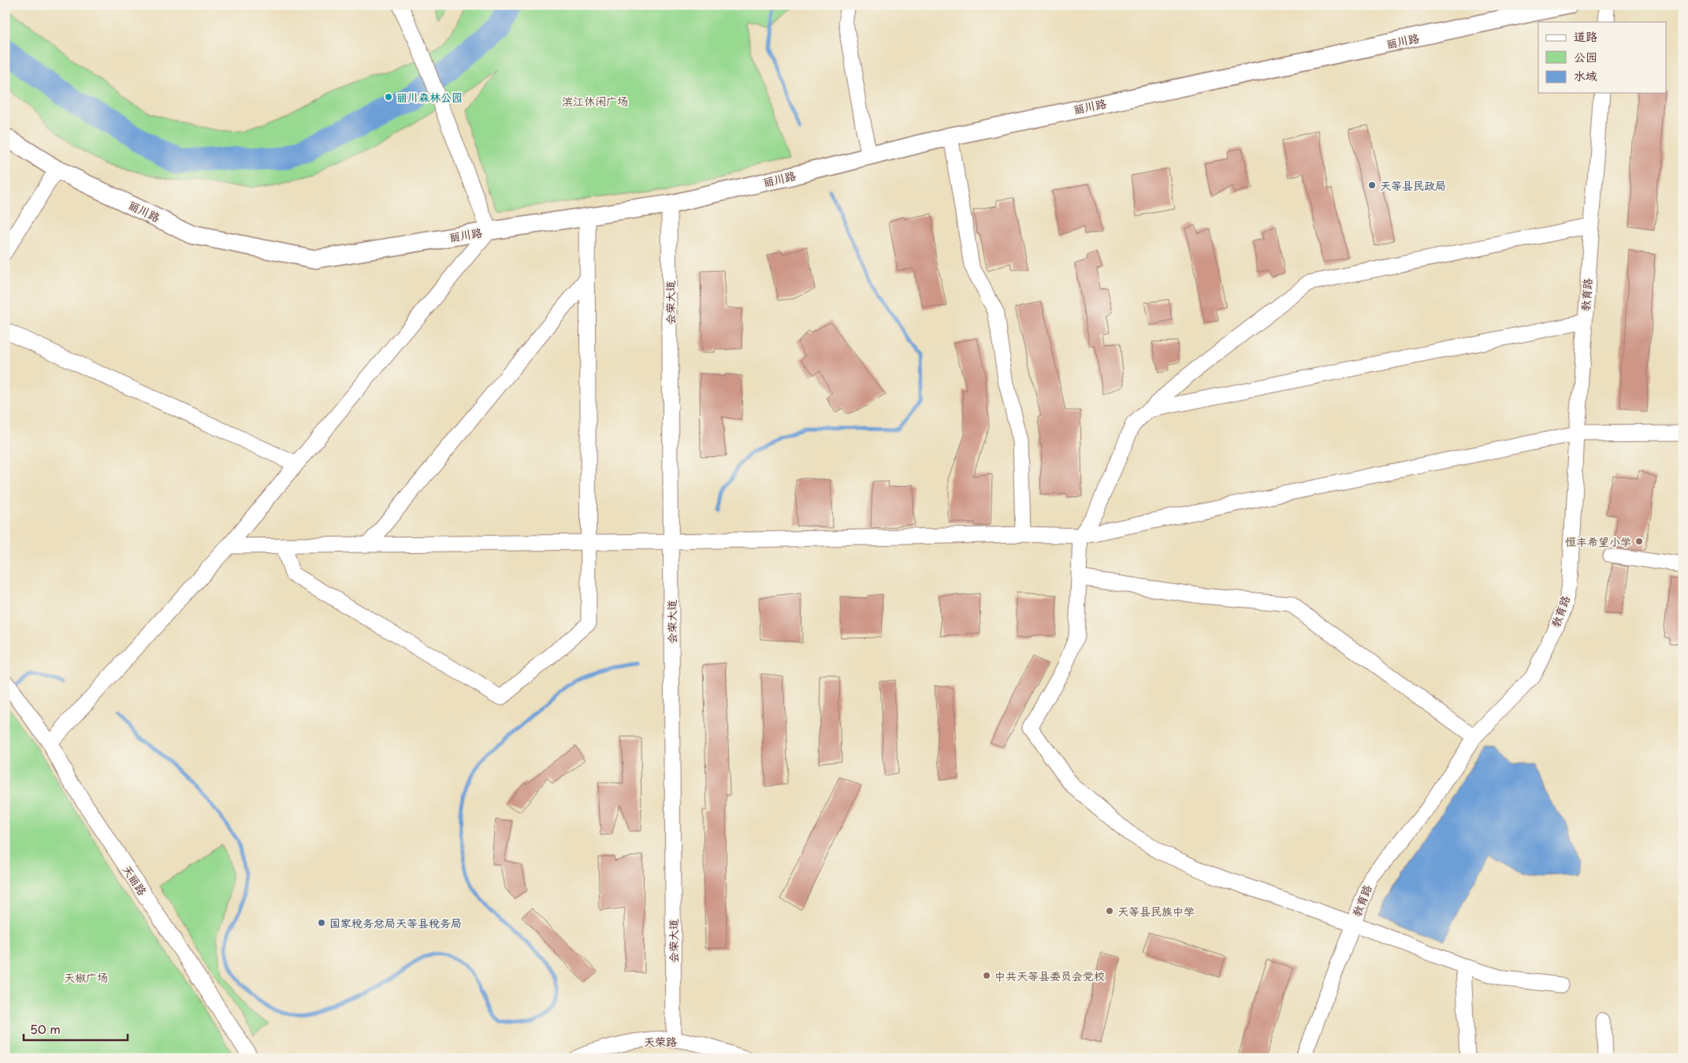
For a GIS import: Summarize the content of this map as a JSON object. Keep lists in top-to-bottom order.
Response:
{
  "streets": {
    "main road": ["丽川路"],
    "street": [
      "教育路",
      "会荣大道",
      "天丽路",
      "天荣路"
    ]
  },
  "crossings": [
    ["丽川路", "会荣大道"],
    ["会荣大道", "天荣路"]
  ],
  "parks": ["滨江休闲广场", "天椒广场"],
  "places": [
    "丽川森林公园",
    "天等县民政局",
    "恒丰希望小学",
    "天等县民族中学",
    "国家税务总局天等县税务局",
    "中共天等县委员会党校"
  ],
  "legend": ["道路", "公园", "水域"],
  "scale_bar": "50 m"
}
